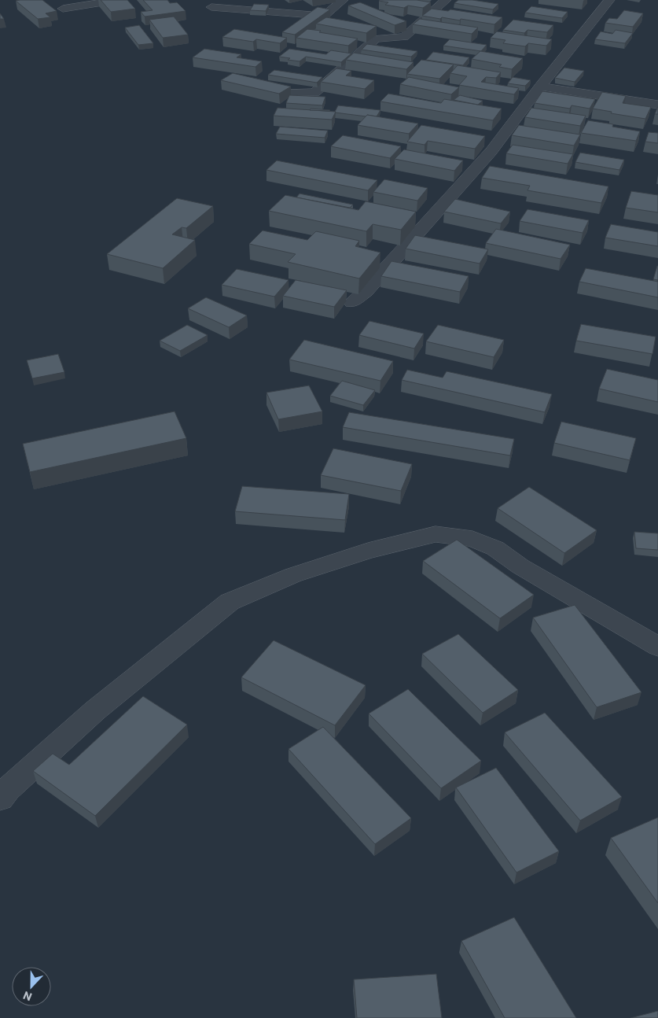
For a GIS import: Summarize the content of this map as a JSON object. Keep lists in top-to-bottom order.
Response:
{
  "north": "bottom"
}
